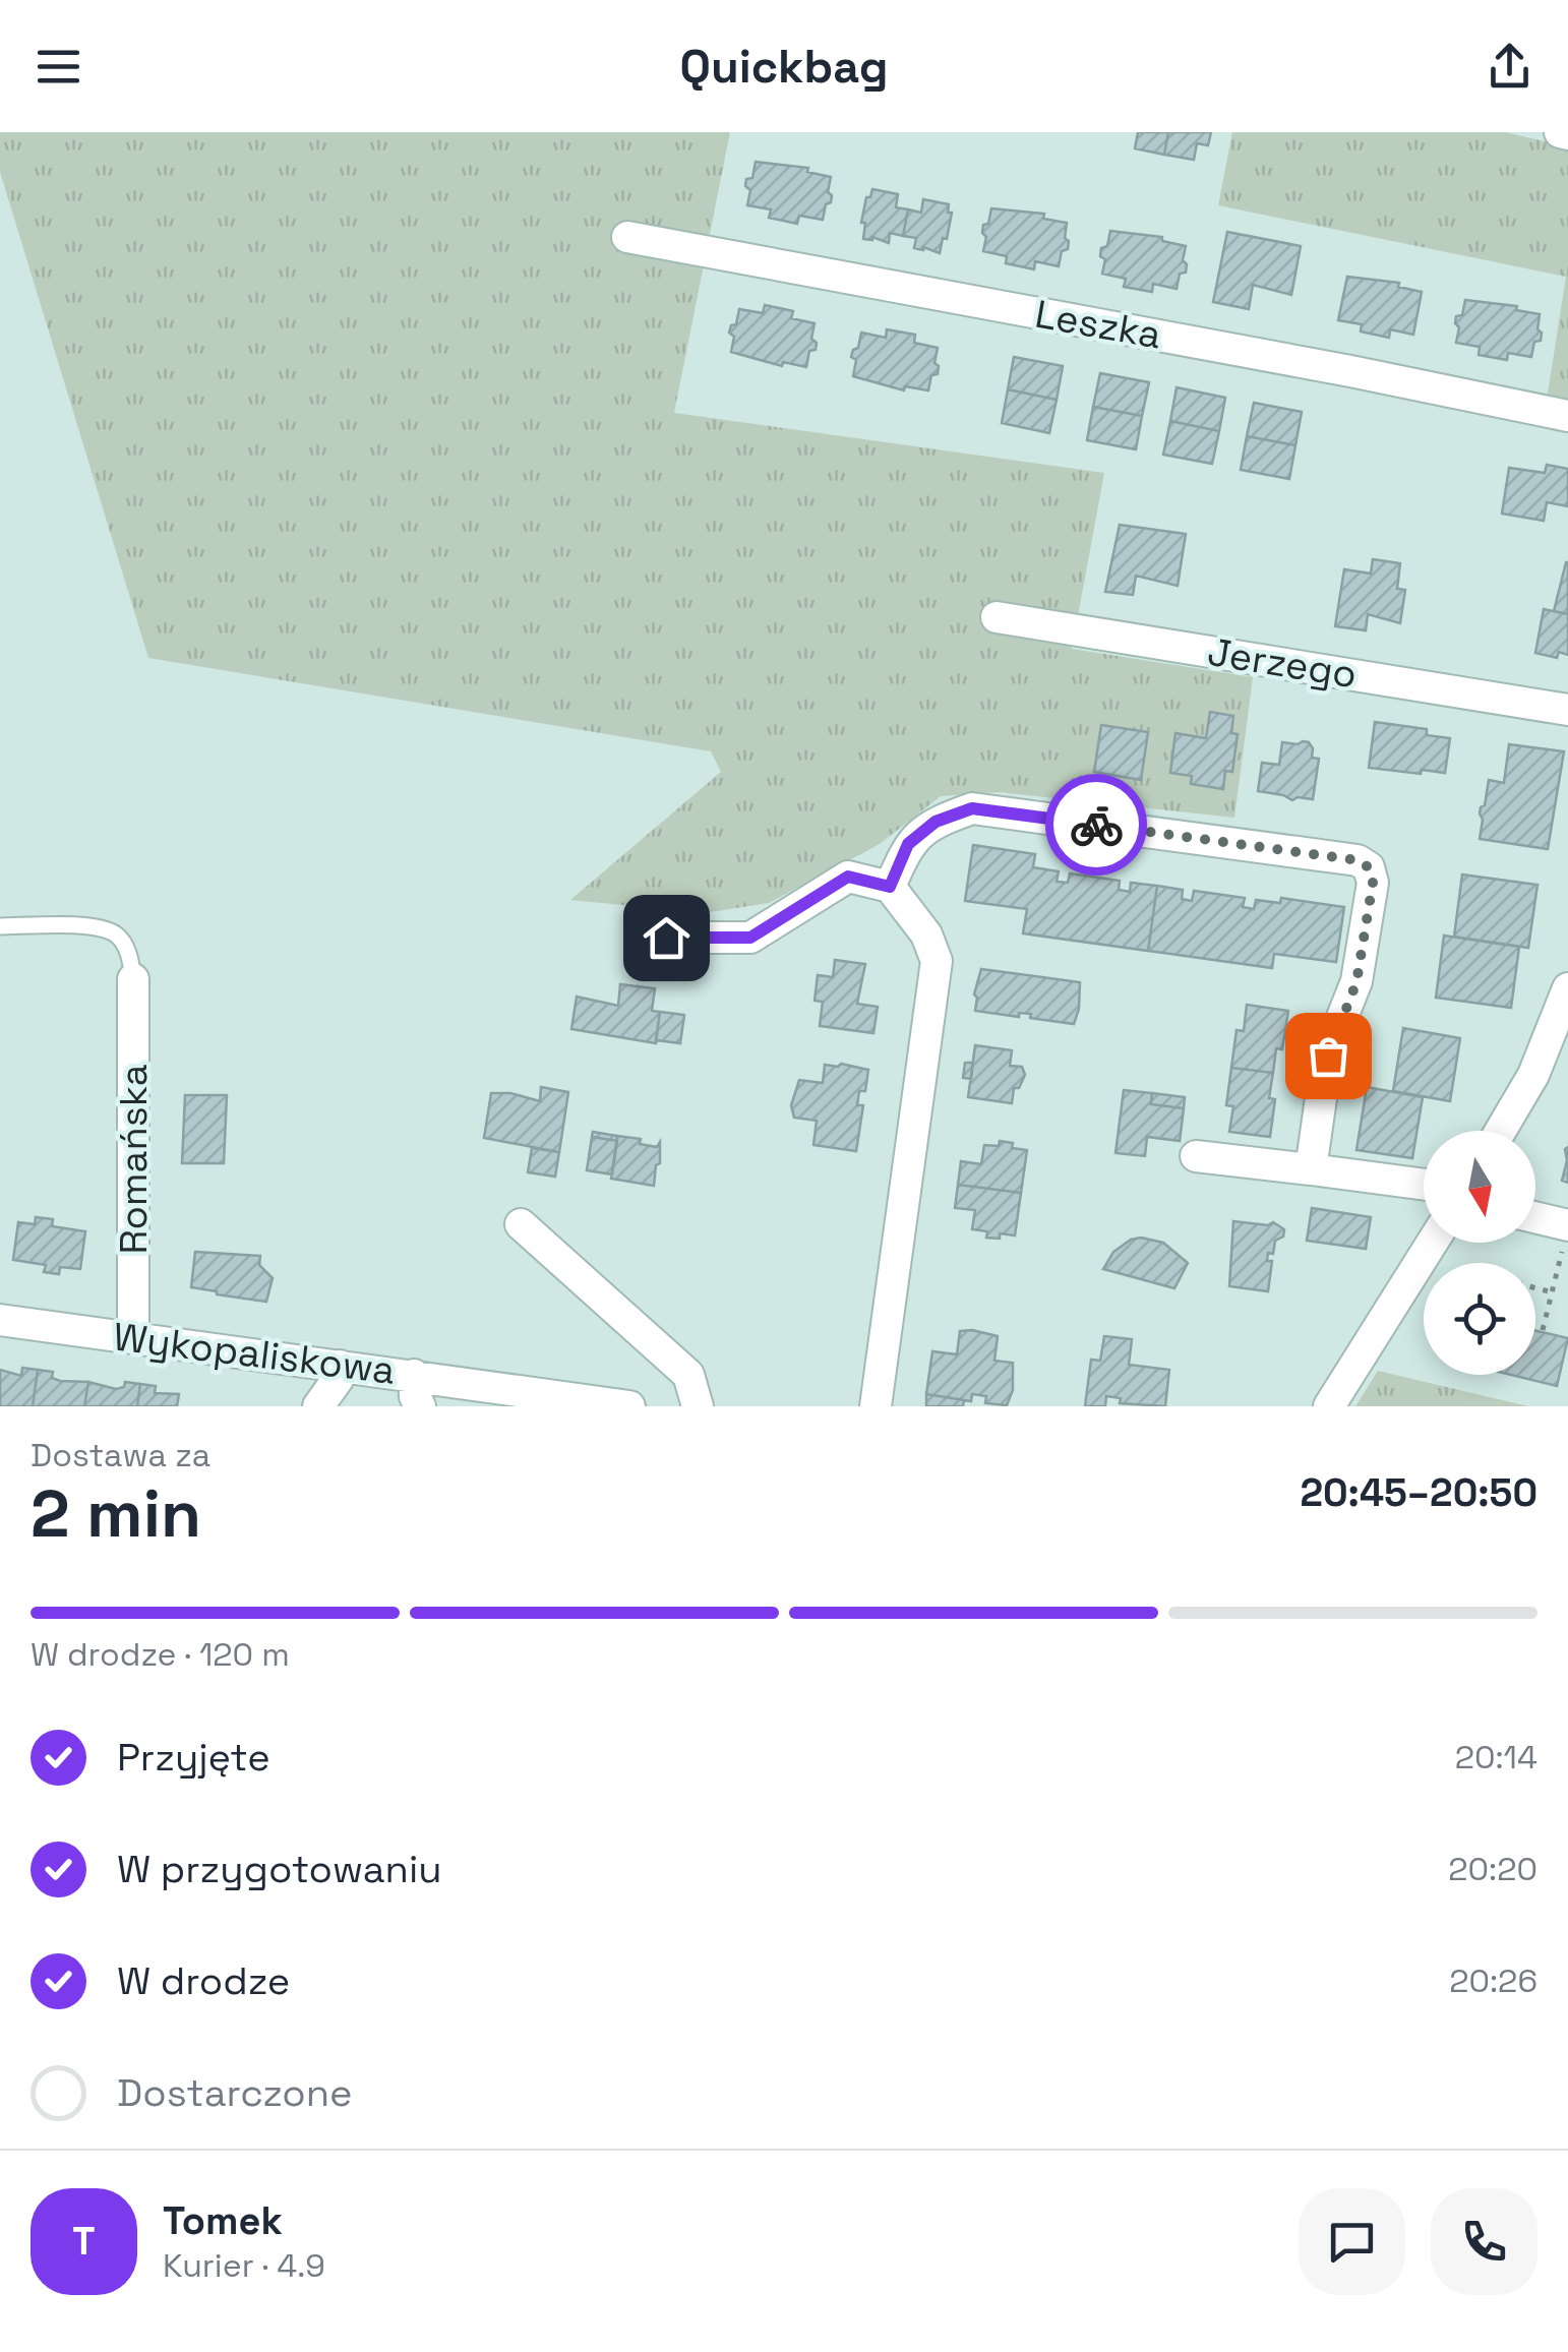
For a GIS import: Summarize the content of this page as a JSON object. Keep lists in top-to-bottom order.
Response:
{
  "streets": {
    "street": [
      "Leszka",
      "Jerzego",
      "Romańska",
      "Wykopaliskowa"
    ]
  },
  "crossings": [
    ["Romańska", "Wykopaliskowa"]
  ],
  "north": "bottom",
  "page": {
    "header": "Quickbag",
    "heading": ["2 min", "Dostawa za", "20:45–20:50"],
    "panel": ["Tomek", "Kurier · 4.9"],
    "bar": "W drodze · 120 m",
    "list": [
      ["Przyjęte", "20:14"],
      ["W przygotowaniu", "20:20"],
      ["W drodze", "20:26"],
      "Dostarczone"
    ],
    "round": "T"
  }
}
